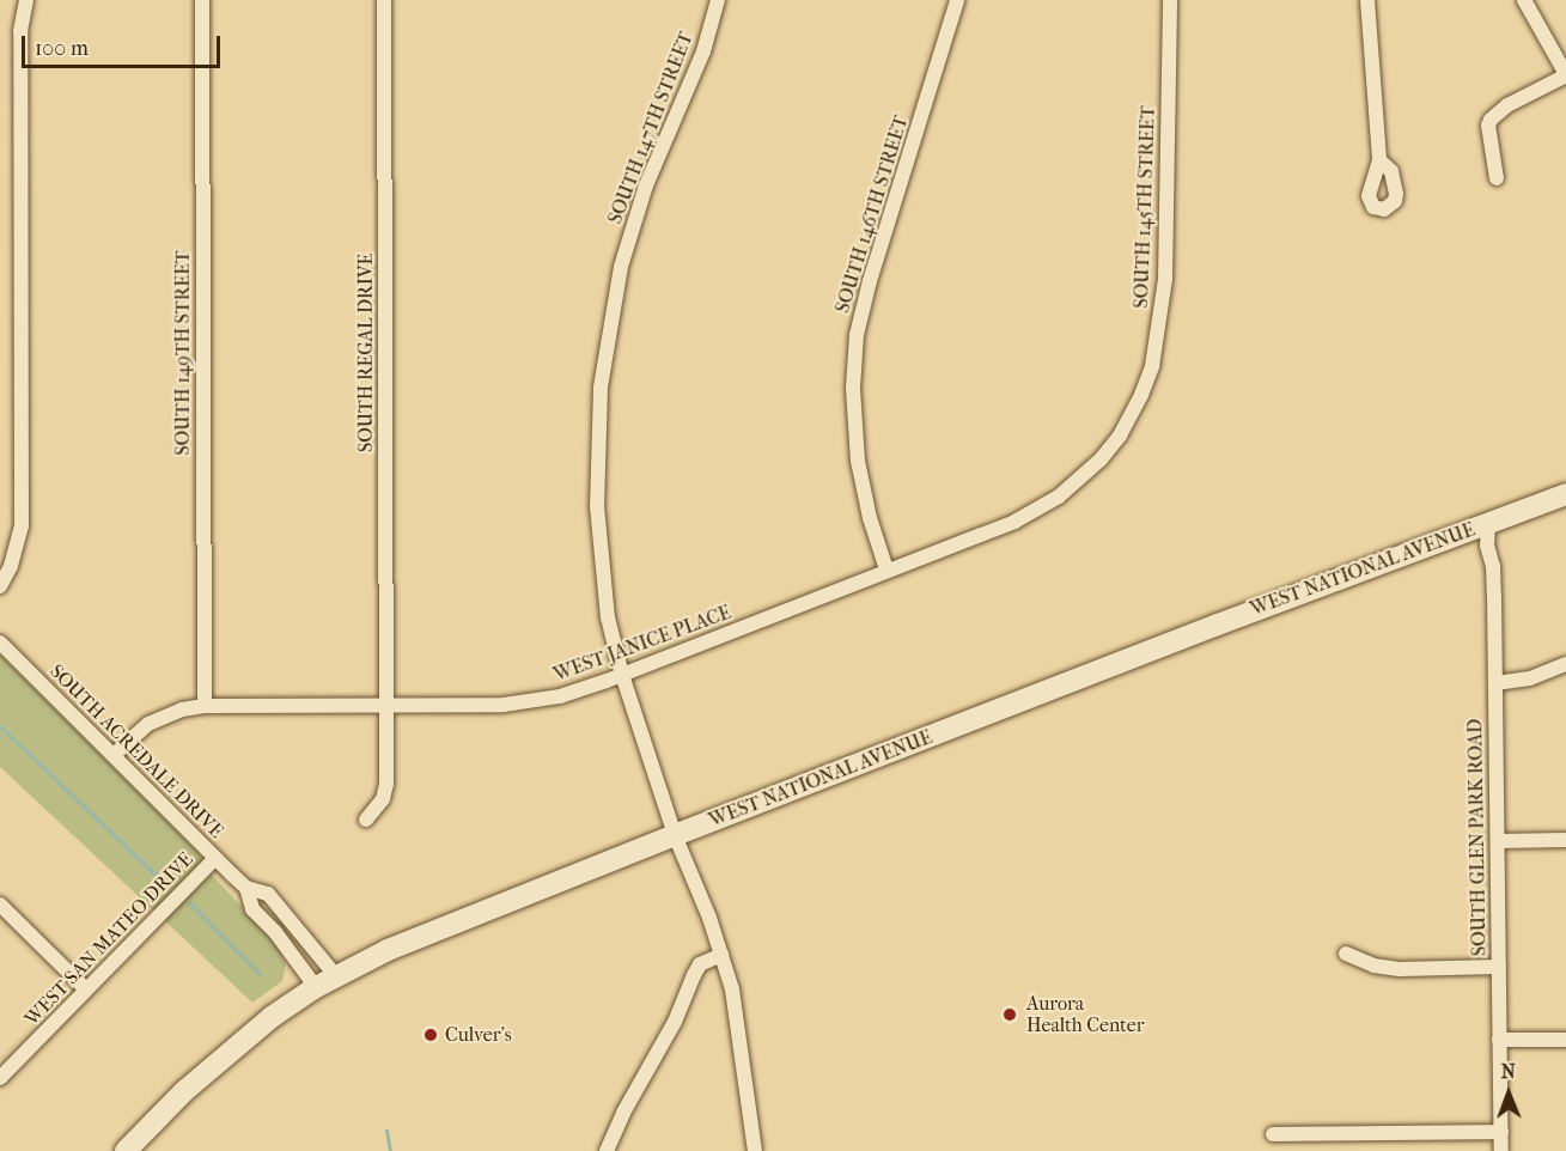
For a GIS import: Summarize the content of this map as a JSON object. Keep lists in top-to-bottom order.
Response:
{
  "streets": {
    "main road": ["WEST NATIONAL AVENUE"],
    "street": [
      "SOUTH 147TH STREET",
      "SOUTH 145TH STREET",
      "SOUTH 146TH STREET",
      "SOUTH 149TH STREET",
      "SOUTH REGAL DRIVE",
      "WEST JANICE PLACE",
      "SOUTH ACREDALE DRIVE",
      "SOUTH GLEN PARK ROAD",
      "WEST SAN MATEO DRIVE"
    ]
  },
  "crossings": [
    ["SOUTH 147TH STREET", "WEST NATIONAL AVENUE"],
    ["SOUTH 147TH STREET", "WEST JANICE PLACE"],
    ["SOUTH 145TH STREET", "WEST JANICE PLACE"],
    ["SOUTH 146TH STREET", "WEST JANICE PLACE"],
    ["SOUTH 149TH STREET", "WEST JANICE PLACE"],
    ["SOUTH REGAL DRIVE", "WEST JANICE PLACE"],
    ["WEST NATIONAL AVENUE", "SOUTH ACREDALE DRIVE"],
    ["WEST NATIONAL AVENUE", "SOUTH GLEN PARK ROAD"],
    ["WEST JANICE PLACE", "SOUTH ACREDALE DRIVE"],
    ["SOUTH ACREDALE DRIVE", "WEST SAN MATEO DRIVE"]
  ],
  "places": ["Aurora Health Center", "Culver's"],
  "scale_bar": "100 m",
  "north": "top"
}
